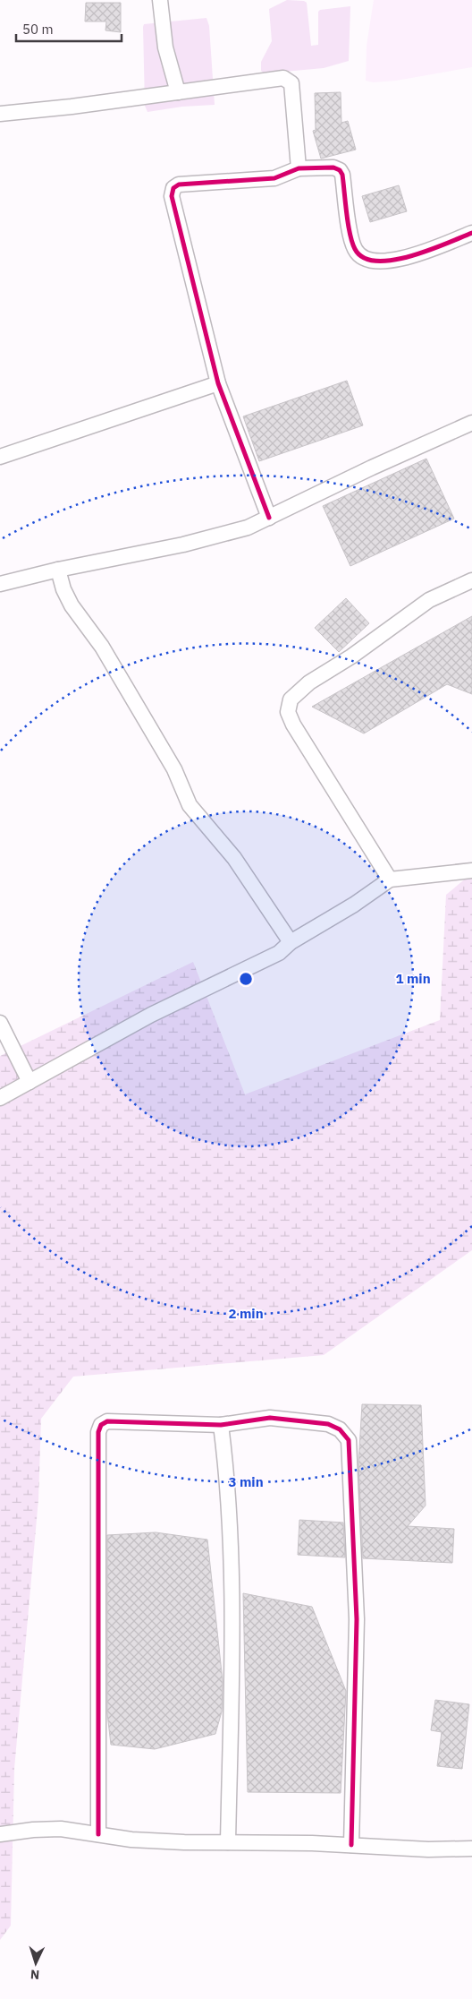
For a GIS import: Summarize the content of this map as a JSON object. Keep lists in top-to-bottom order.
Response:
{
  "scale_bar": "50 m",
  "north": "bottom",
  "rings": ["1 min", "2 min", "3 min"]
}
